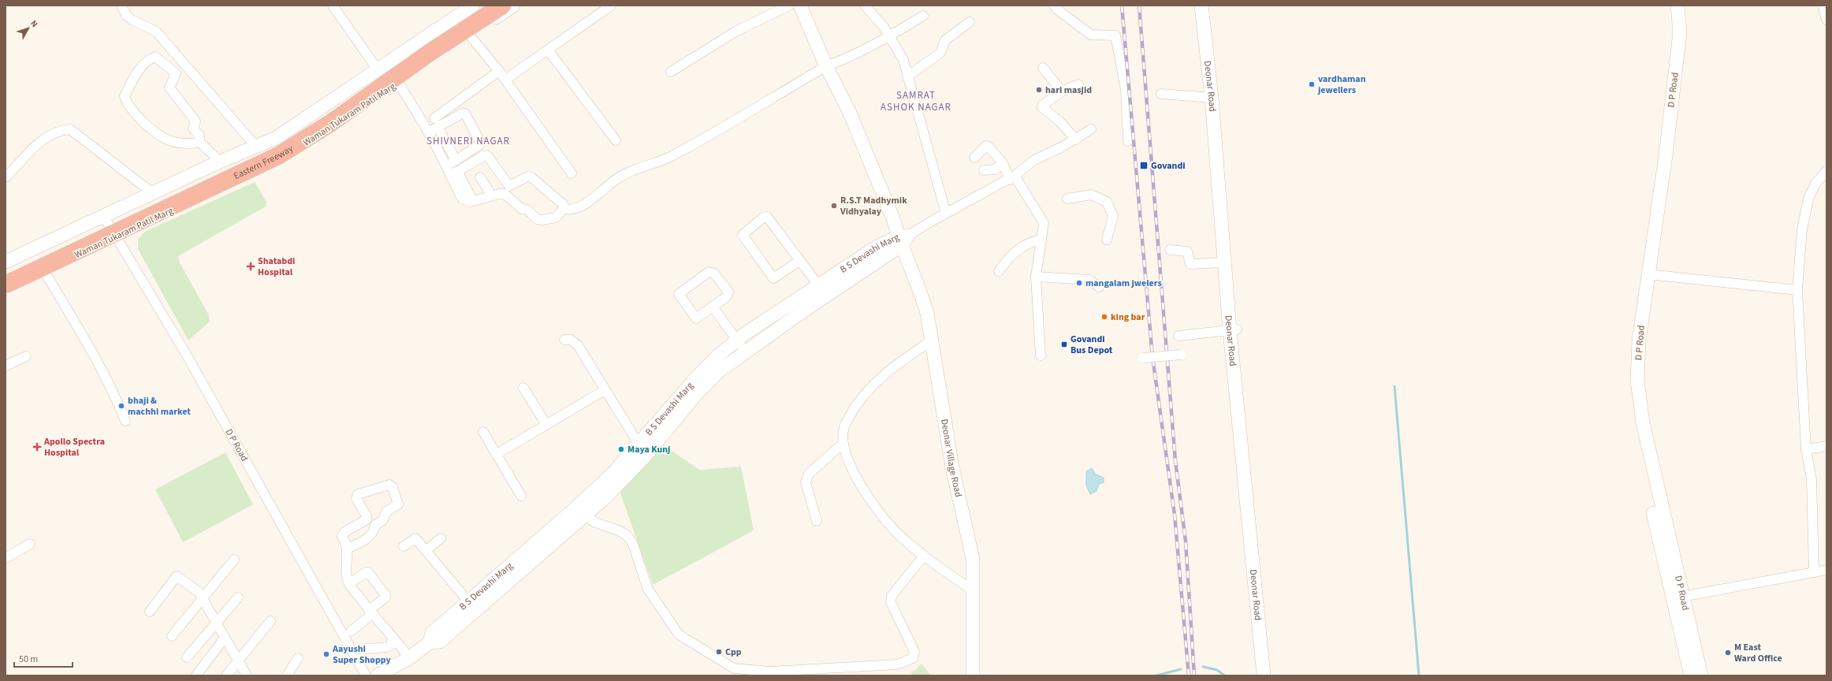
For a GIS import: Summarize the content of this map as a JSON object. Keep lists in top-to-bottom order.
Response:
{
  "streets": {
    "highway": ["Eastern Freeway"],
    "main road": [
      "Deonar Road",
      "D P Road",
      "Waman Tukaram Patil Marg",
      "B S Devashi Marg",
      "Deonar Village Road"
    ]
  },
  "crossings": [
    ["D P Road", "Waman Tukaram Patil Marg"],
    ["B S Devashi Marg", "Deonar Village Road"]
  ],
  "districts": ["SAMRAT ASHOK NAGAR", "SHIVNERI NAGAR"],
  "places": {
    "other": [
      "vardhaman jewellers",
      "hari masjid",
      "R.S.T Madhymik Vidhyalay",
      "mangalam jwelers",
      "king bar",
      "bhaji & machhi market",
      "Maya Kunj",
      "Cpp",
      "M East Ward Office",
      "Aayushi Super Shoppy"
    ],
    "transit": ["Govandi", "Govandi Bus Depot"],
    "health": ["Shatabdi Hospital", "Apollo Spectra Hospital"]
  },
  "scale_bar": "50 m",
  "north": "top right"
}
